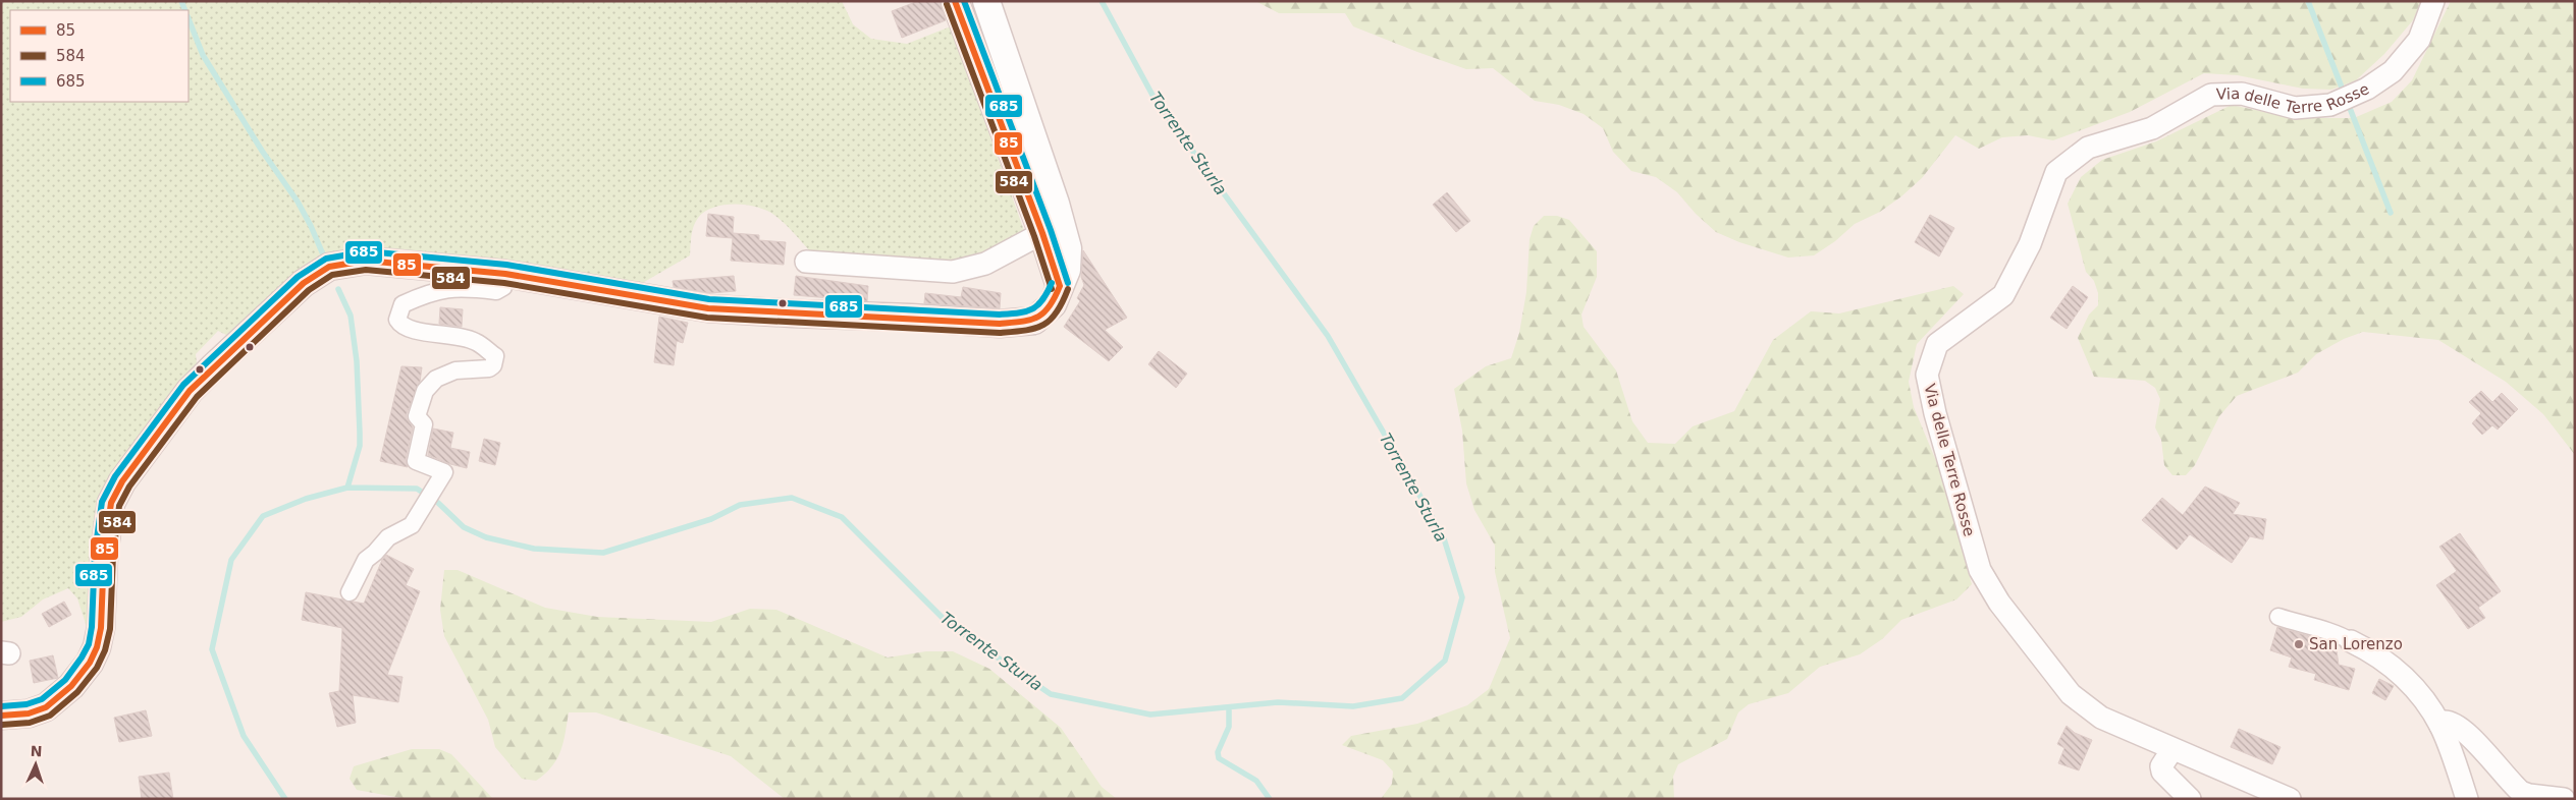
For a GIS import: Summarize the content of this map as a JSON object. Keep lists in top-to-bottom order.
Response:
{
  "streets": {
    "street": ["Via delle Terre Rosse"]
  },
  "water": ["Torrente Sturla"],
  "places": ["San Lorenzo"],
  "lines": ["transit line 85", "transit line 685", "transit line 584"],
  "legend": ["85", "584", "685"],
  "north": "top"
}
